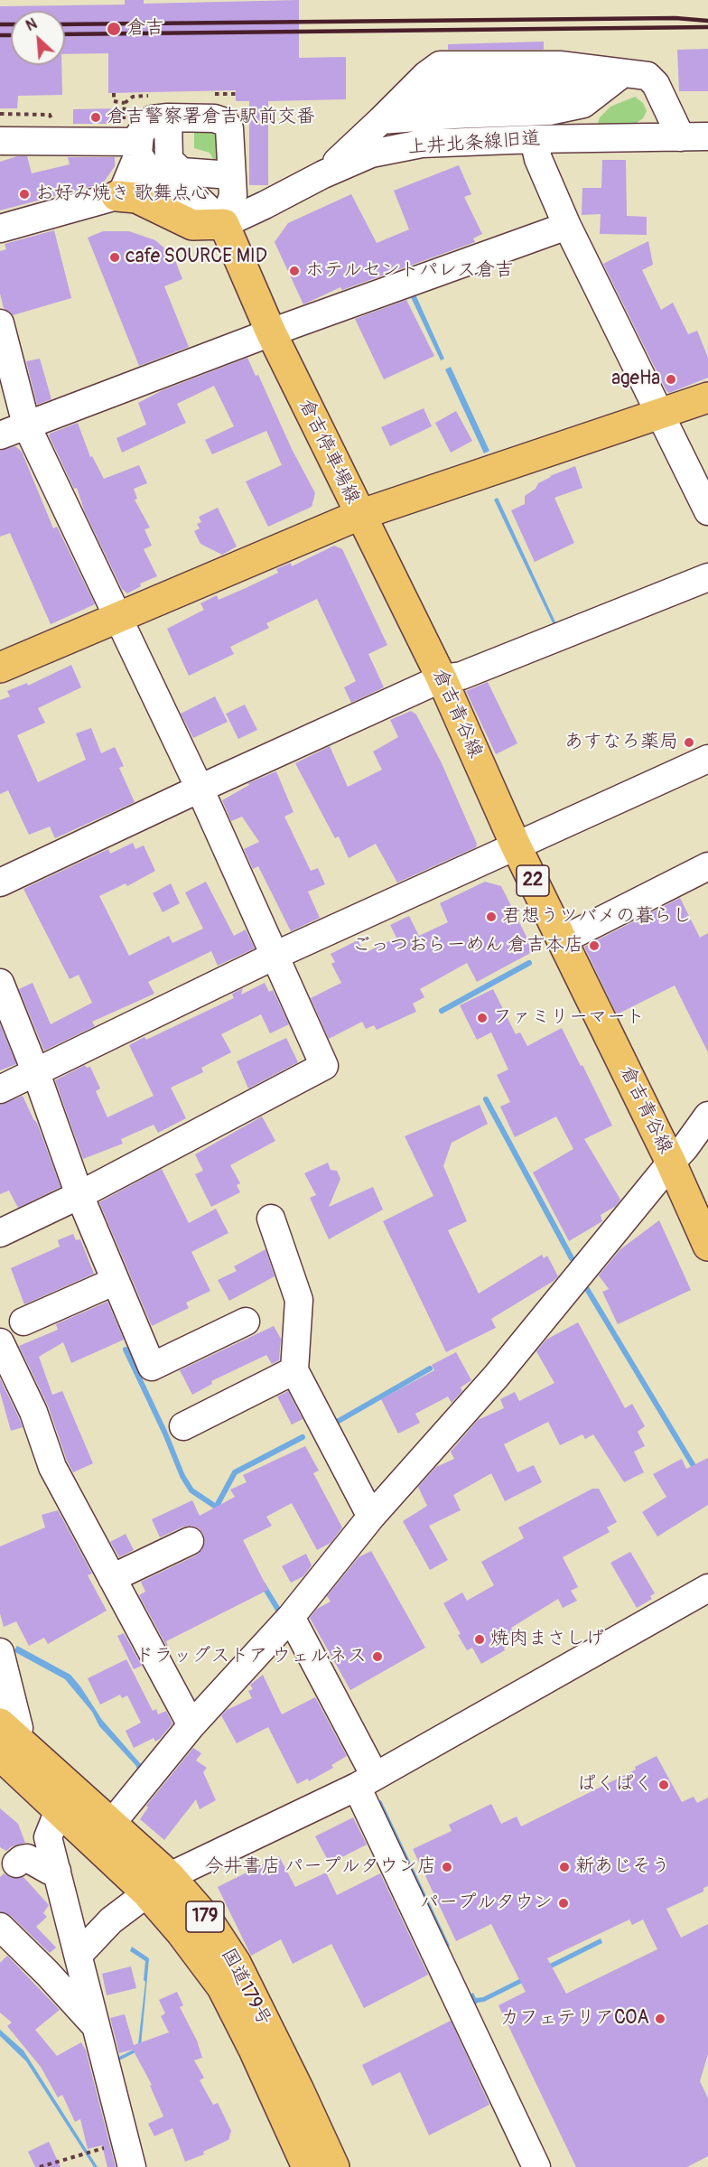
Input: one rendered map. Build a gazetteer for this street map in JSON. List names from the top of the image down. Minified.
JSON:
{"streets":{"main road":["倉吉停車場線","倉吉青谷線","22","179","国道179号"],"street":["上井北条線旧道"]},"crossings":[["上井北条線旧道","倉吉停車場線"],["倉吉停車場線","倉吉青谷線"]],"places":["倉吉","倉吉警察署倉吉駅前交番","お好み焼き 歌舞点心","cafe SOURCE MID","ホテルセントパレス倉吉","ageHa","あすなろ薬局","君想うツバメの暮らし","ごっつおらーめん 倉吉本店","ファミリーマート","焼肉まさしげ","ドラッグストア ウェルネス","ぱくぱく","今井書店 パープルタウン店","新あじそう","パープルタウン","カフェテリアCOA"],"north":"top left"}
